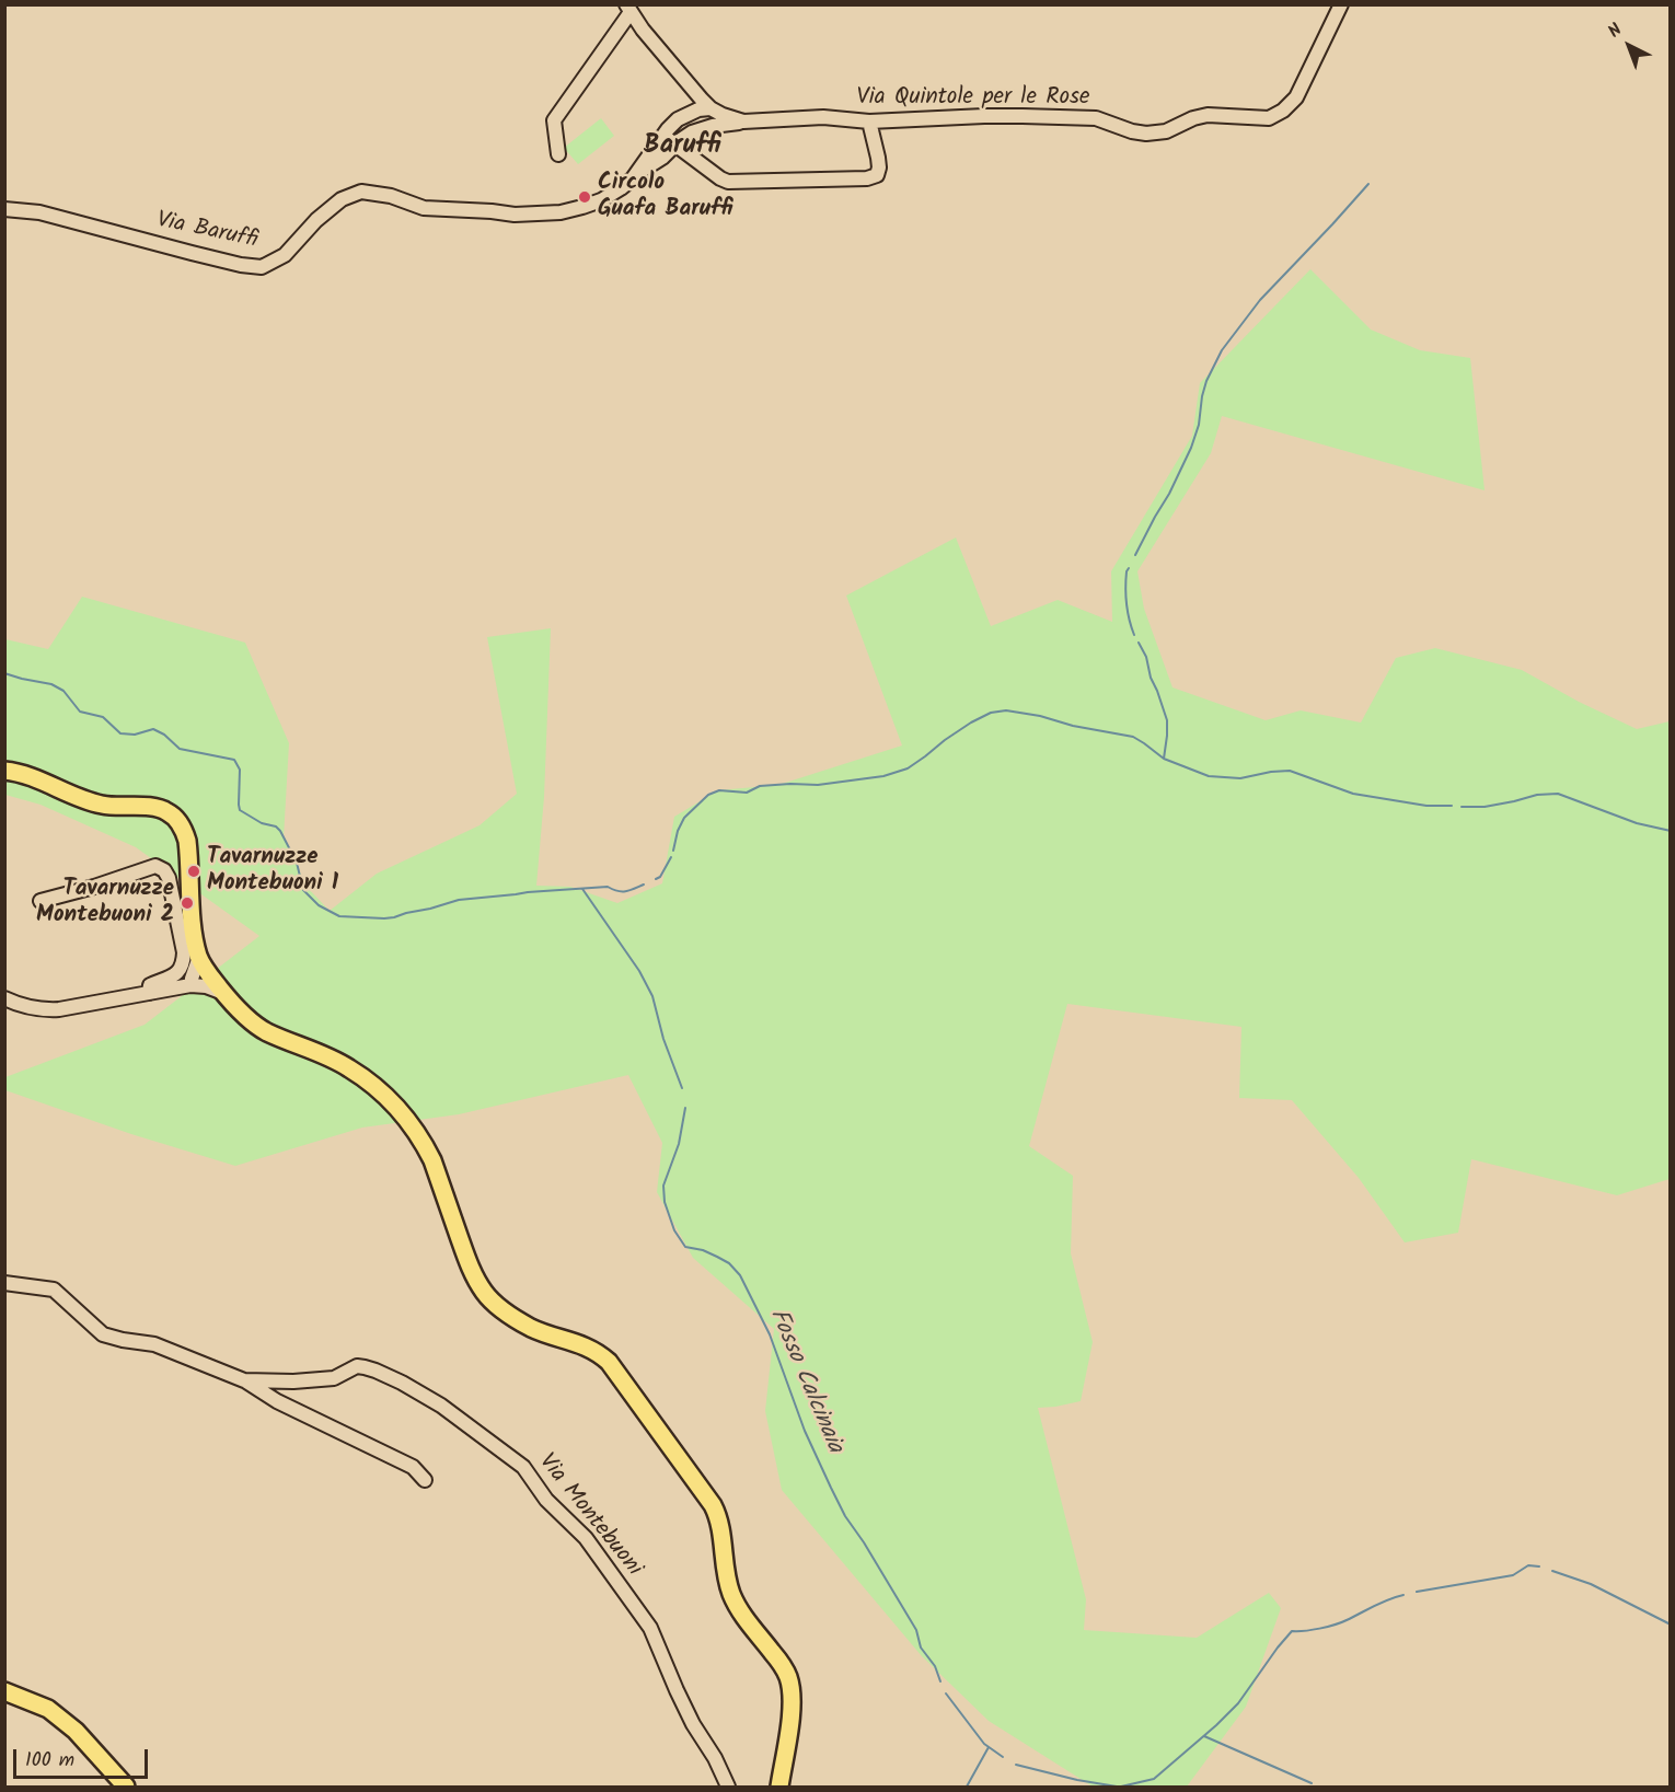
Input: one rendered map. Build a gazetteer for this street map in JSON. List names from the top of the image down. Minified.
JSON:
{"streets":{"street":["Via Quintole per le Rose","Via Baruffi","Via Montebuoni"]},"crossings":[["Via Quintole per le Rose","Via Baruffi"]],"districts":["Baruffi"],"water":["Fosso Calcinaia"],"places":["Circolo Guafa Baruffi","Tavarnuzze Montebuoni 1","Tavarnuzze Montebuoni 2"],"scale_bar":"100 m","north":"top left"}
